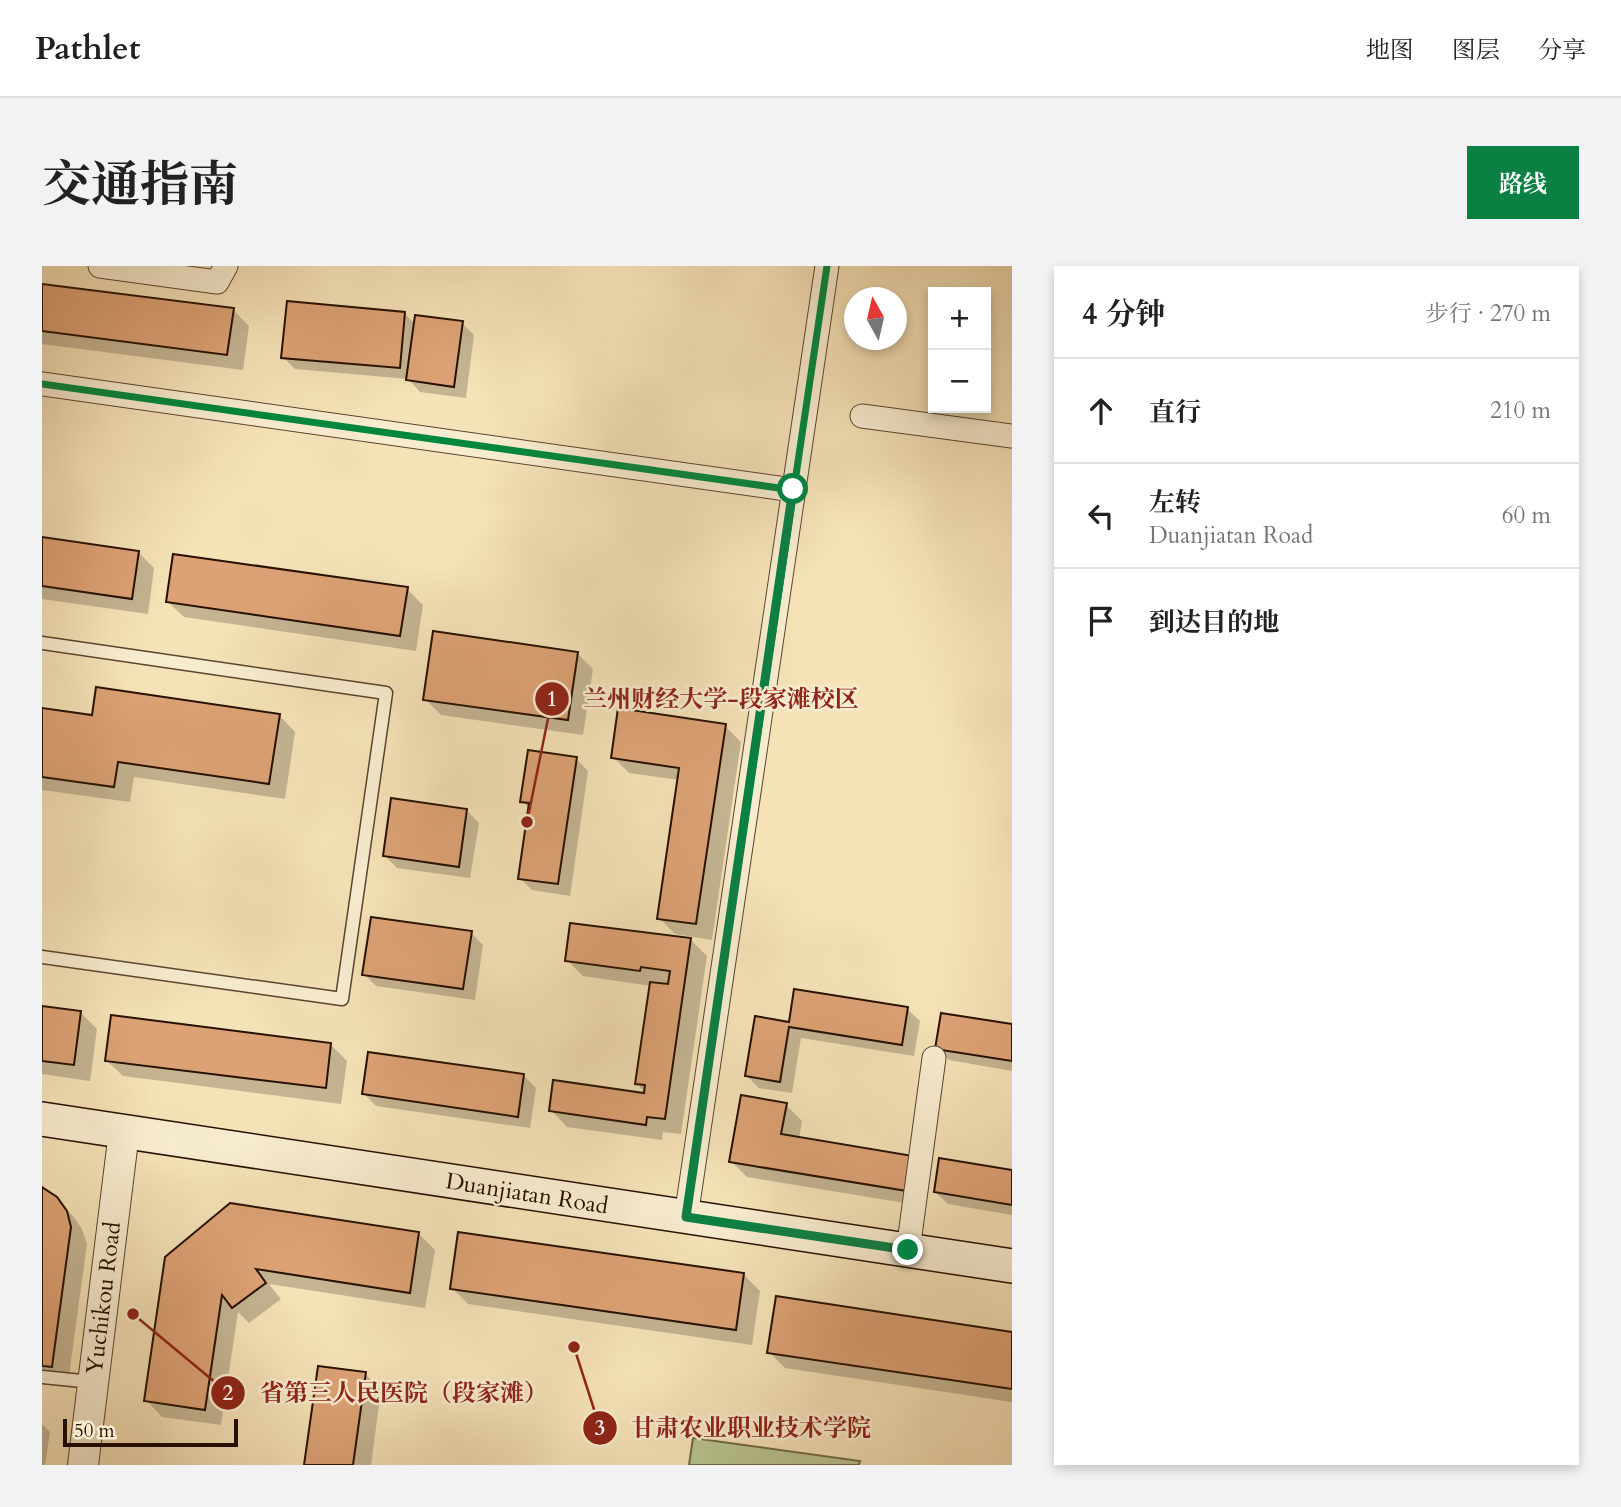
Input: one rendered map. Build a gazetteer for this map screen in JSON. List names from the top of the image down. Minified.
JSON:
{"streets":{"main road":["Duanjiatan Road"],"street":["Yuchikou Road"]},"crossings":[["Duanjiatan Road","Yuchikou Road"]],"places":["兰州财经大学-段家滩校区","省第三人民医院（段家滩）","甘肃农业职业技术学院"],"scale_bar":"50 m","north":"top","page":{"header":"Pathlet","nav":["地图","图层","分享"],"title":"交通指南","buttons":"路线","heading":["4 分钟","步行 · 270 m"],"map_buttons":["+","−"],"list":[["直行","210 m"],["左转","Duanjiatan Road","60 m"],"到达目的地"],"scale":"50 m"}}
